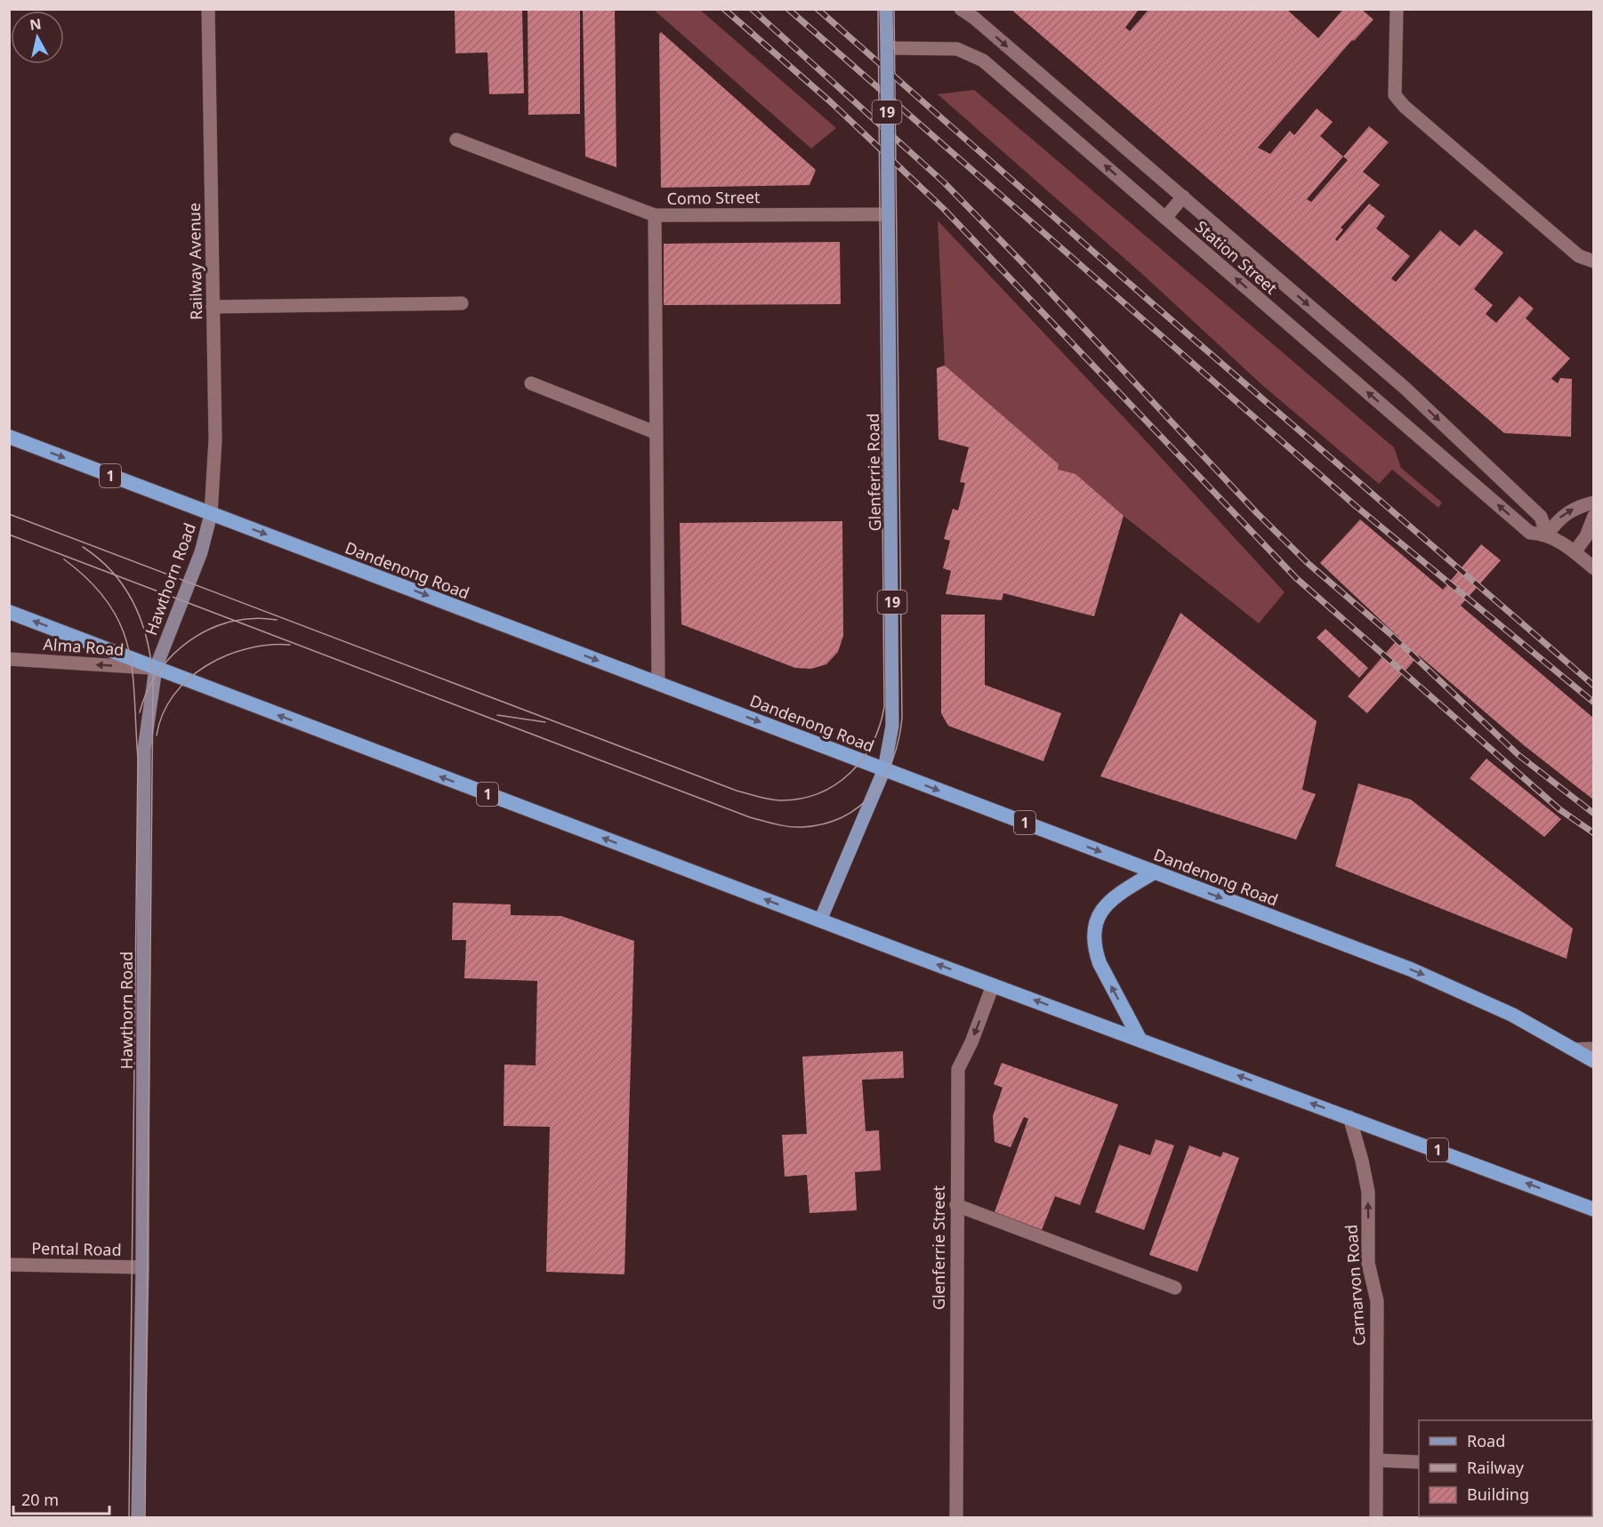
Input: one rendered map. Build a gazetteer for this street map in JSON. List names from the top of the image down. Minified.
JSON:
{"streets":{"highway":["1","Dandenong Road"],"main road":["19","Glenferrie Road","Hawthorn Road"],"street":["Como Street","Station Street","Railway Avenue","Alma Road","Glenferrie Street","Pental Road","Carnarvon Road"]},"crossings":[["Como Street","Glenferrie Road"],["Station Street","Glenferrie Road"],["Railway Avenue","Dandenong Road"],["Railway Avenue","Hawthorn Road"],["Glenferrie Road","1"],["Glenferrie Road","Dandenong Road"],["1","Hawthorn Road"],["1","Alma Road"],["1","Glenferrie Street"],["1","Carnarvon Road"],["Dandenong Road","Hawthorn Road"],["Hawthorn Road","Alma Road"],["Hawthorn Road","Pental Road"]],"one_way":["Dandenong Road","Alma Road","Glenferrie Street","Carnarvon Road"],"legend":["Road","Railway","Building"],"scale_bar":"20 m","north":"top"}
